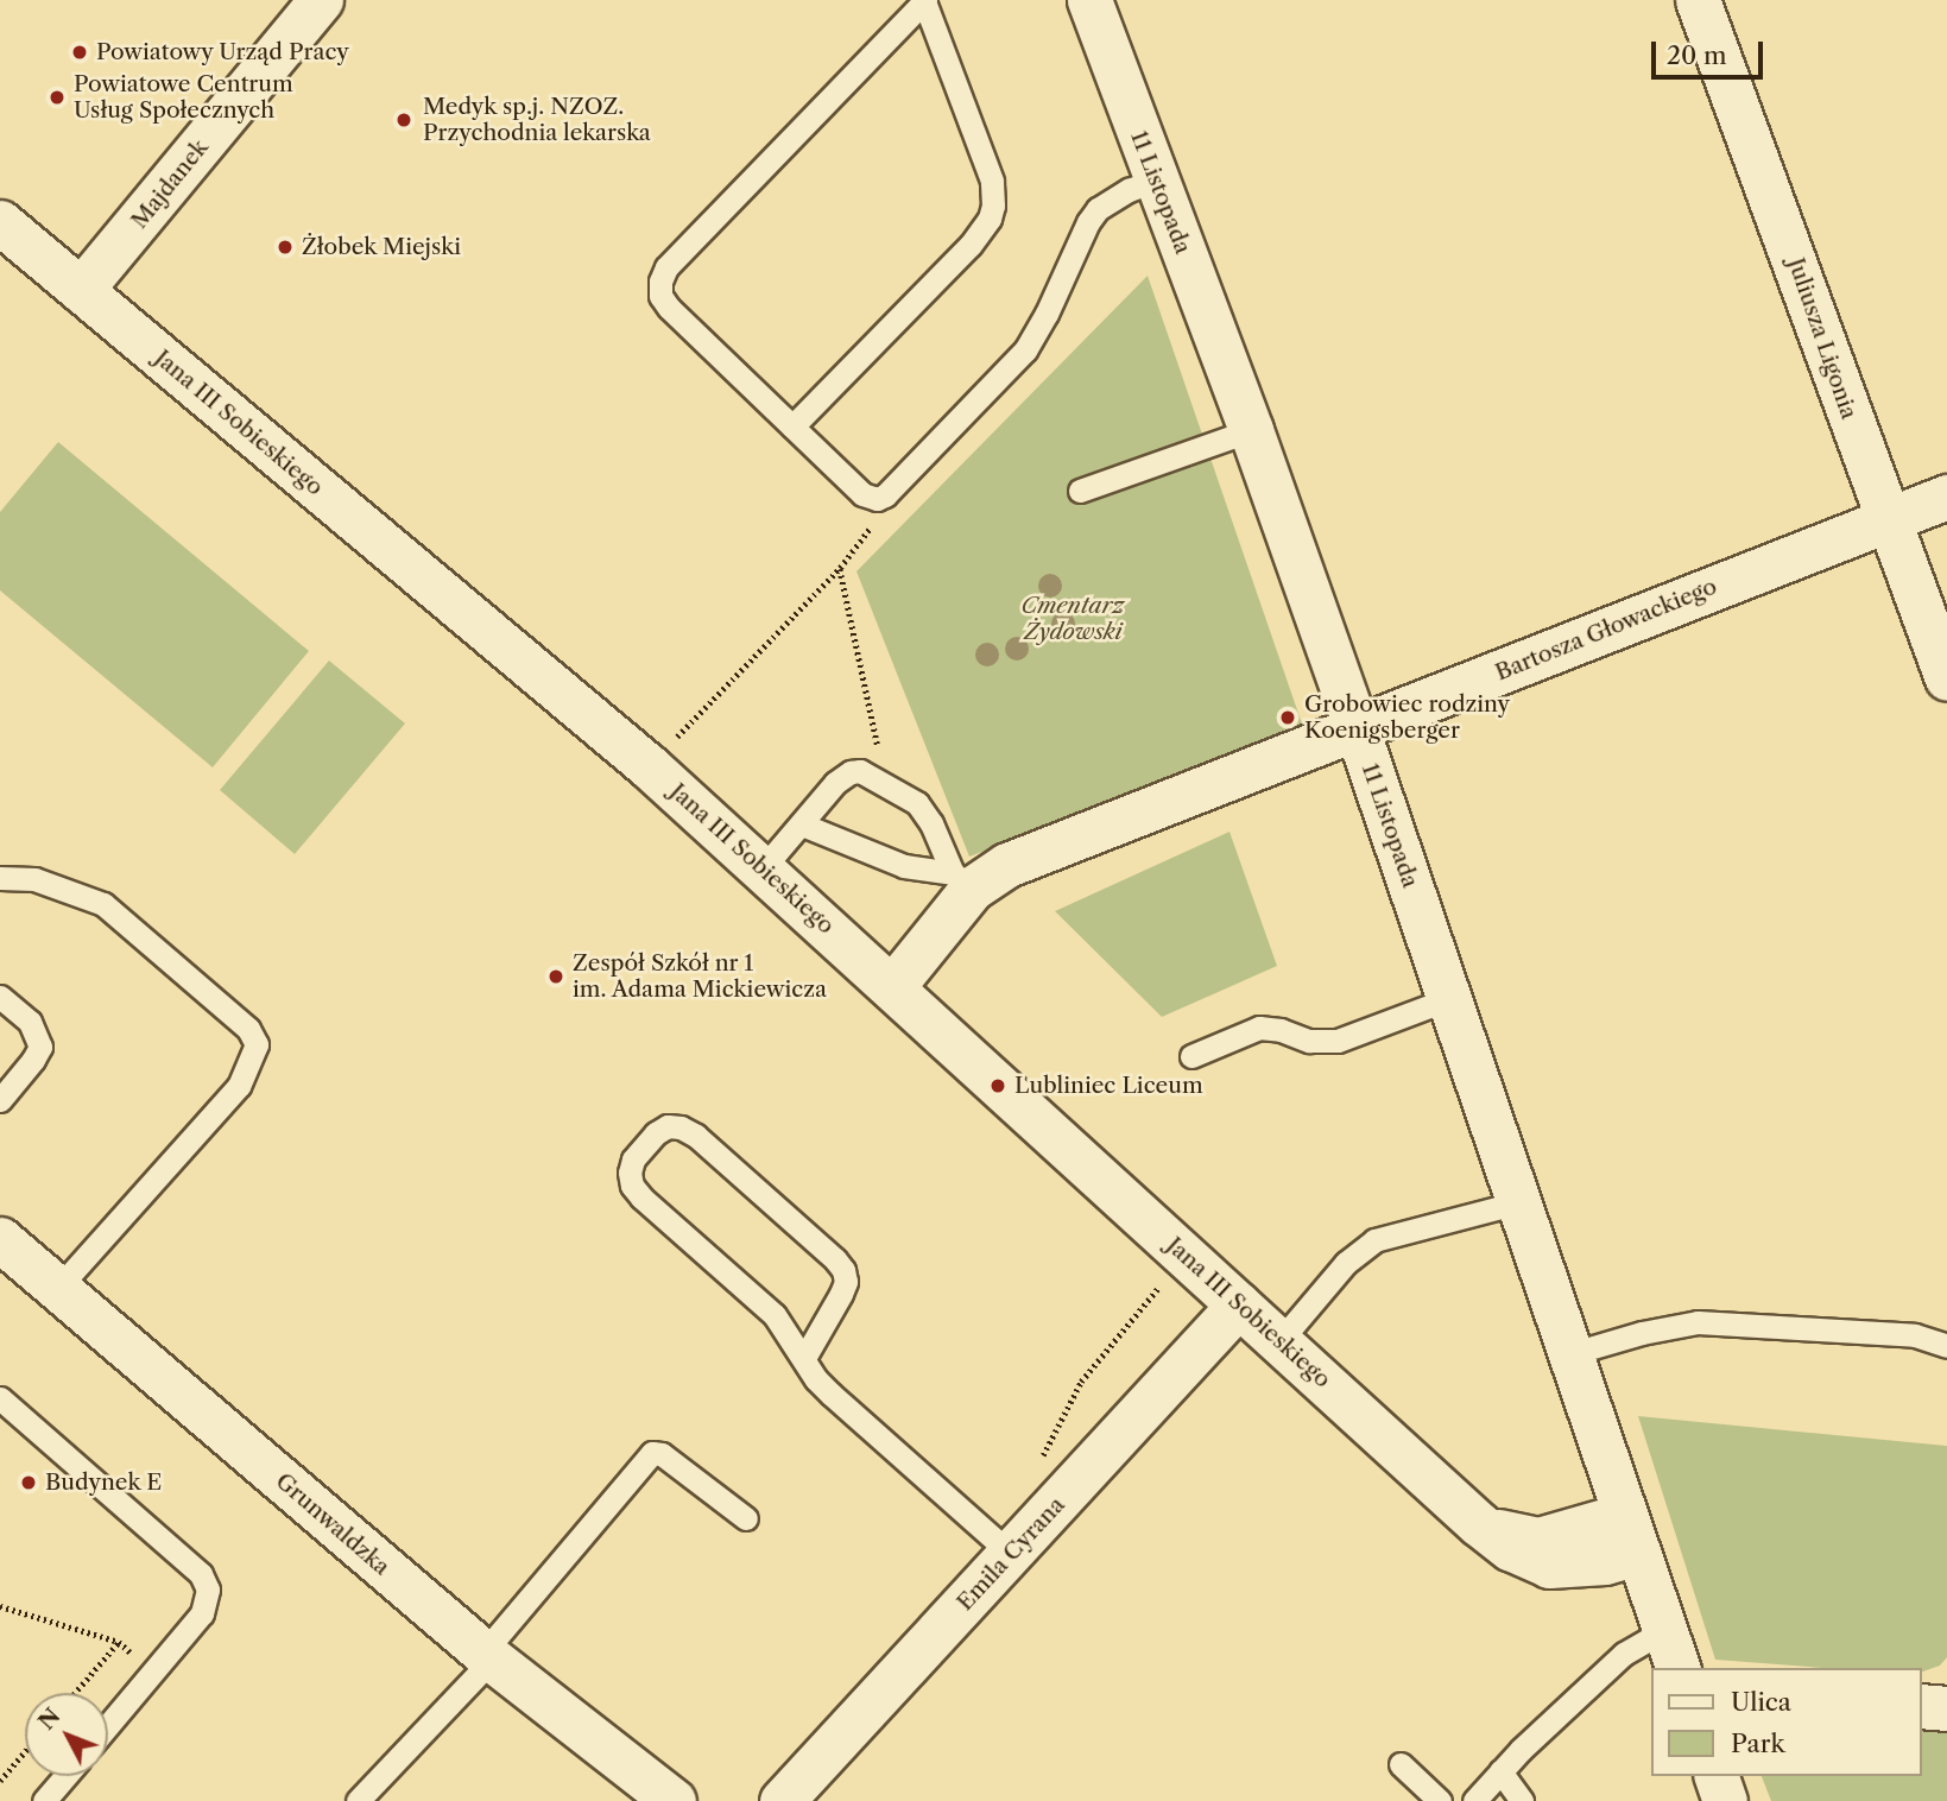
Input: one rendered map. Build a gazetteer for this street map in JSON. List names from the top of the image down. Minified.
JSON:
{"streets":{"street":["Majdanek","11 Listopada","Juliusza Ligonia","Jana III Sobieskiego","Bartosza Głowackiego","Grunwaldzka","Emila Cyrana"]},"crossings":[["Majdanek","Jana III Sobieskiego"],["11 Listopada","Jana III Sobieskiego"],["11 Listopada","Bartosza Głowackiego"],["Juliusza Ligonia","Bartosza Głowackiego"],["Jana III Sobieskiego","Bartosza Głowackiego"],["Jana III Sobieskiego","Emila Cyrana"]],"parks":["Cmentarz Żydowski"],"places":["Powiatowy Urząd Pracy","Powiatowe Centrum Usług Społecznych","Medyk sp.j. NZOZ. Przychodnia lekarska","Żłobek Miejski","Grobowiec rodziny Koenigsberger","Zespół Szkół nr 1 im. Adama Mickiewicza","Lubliniec Liceum","Budynek E"],"legend":["Ulica","Park"],"scale_bar":"20 m","north":"top left"}
